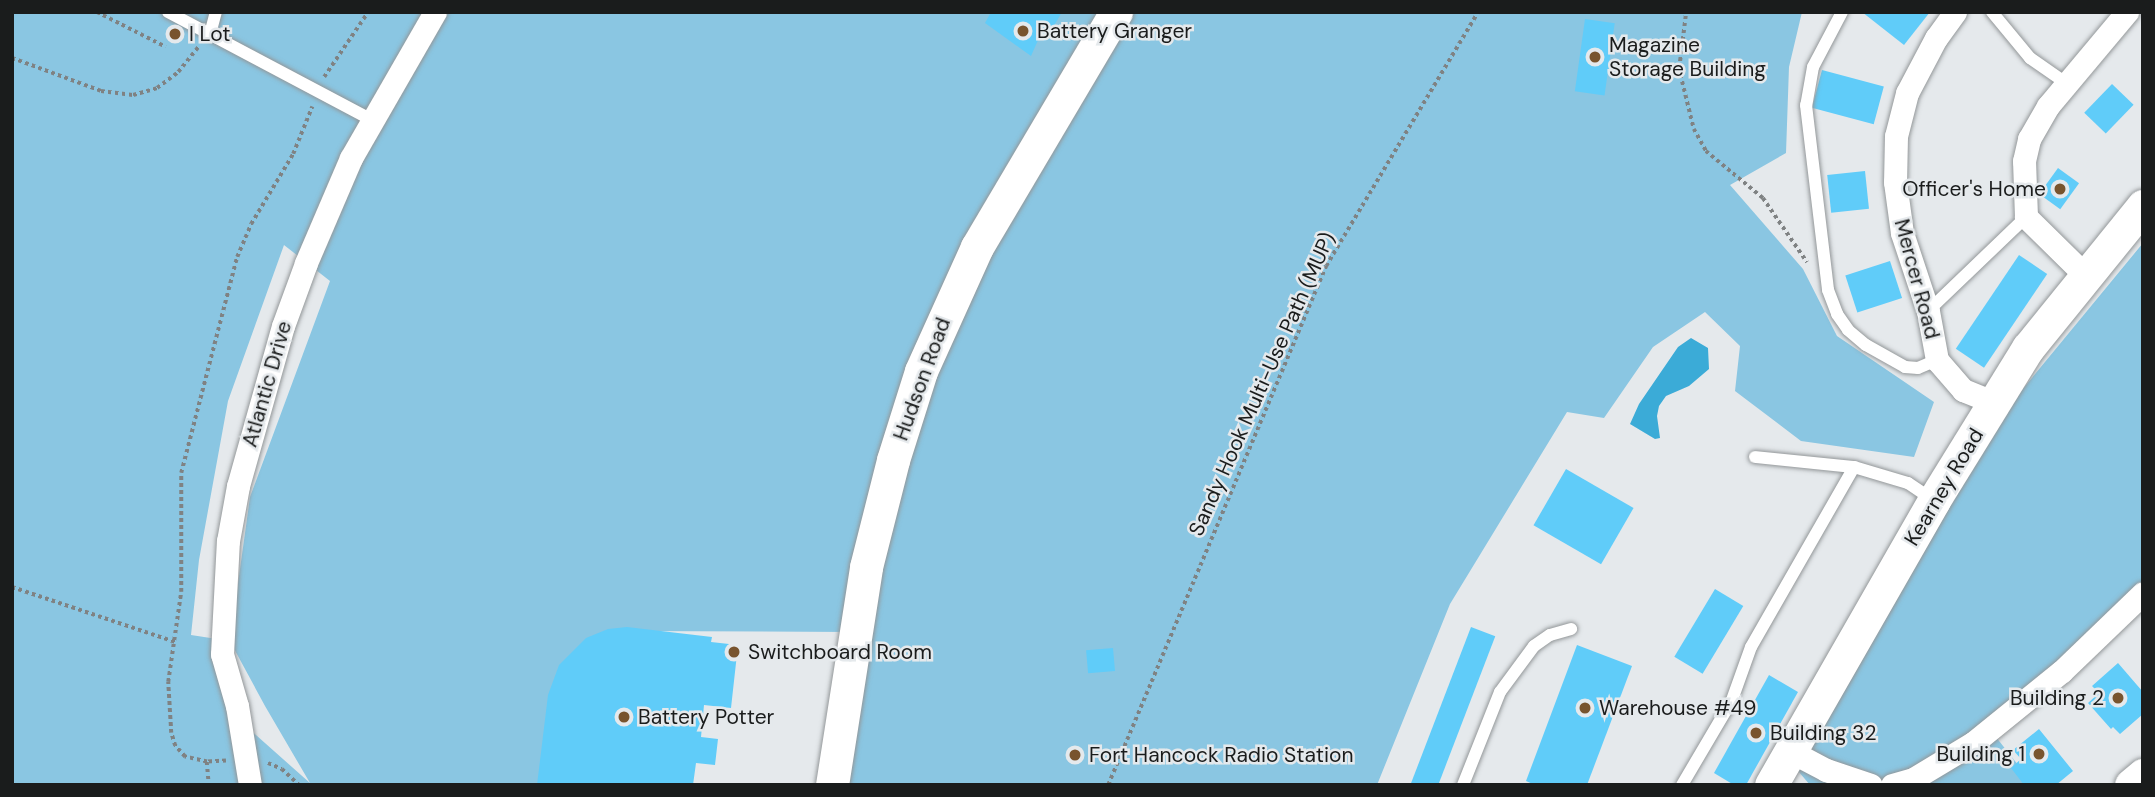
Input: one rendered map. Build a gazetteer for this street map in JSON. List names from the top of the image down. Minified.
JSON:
{"streets":{"street":["Mercer Road","Hudson Road","Atlantic Drive","Kearney Road"],"path":["Sandy Hook Multi-Use Path (MUP)"]},"crossings":[["Mercer Road","Kearney Road"]],"places":["Battery Granger","I Lot","Magazine Storage Building","Officer's Home","Switchboard Room","Building 2","Warehouse #49","Battery Potter","Building 32","Building 1","Fort Hancock Radio Station"]}
